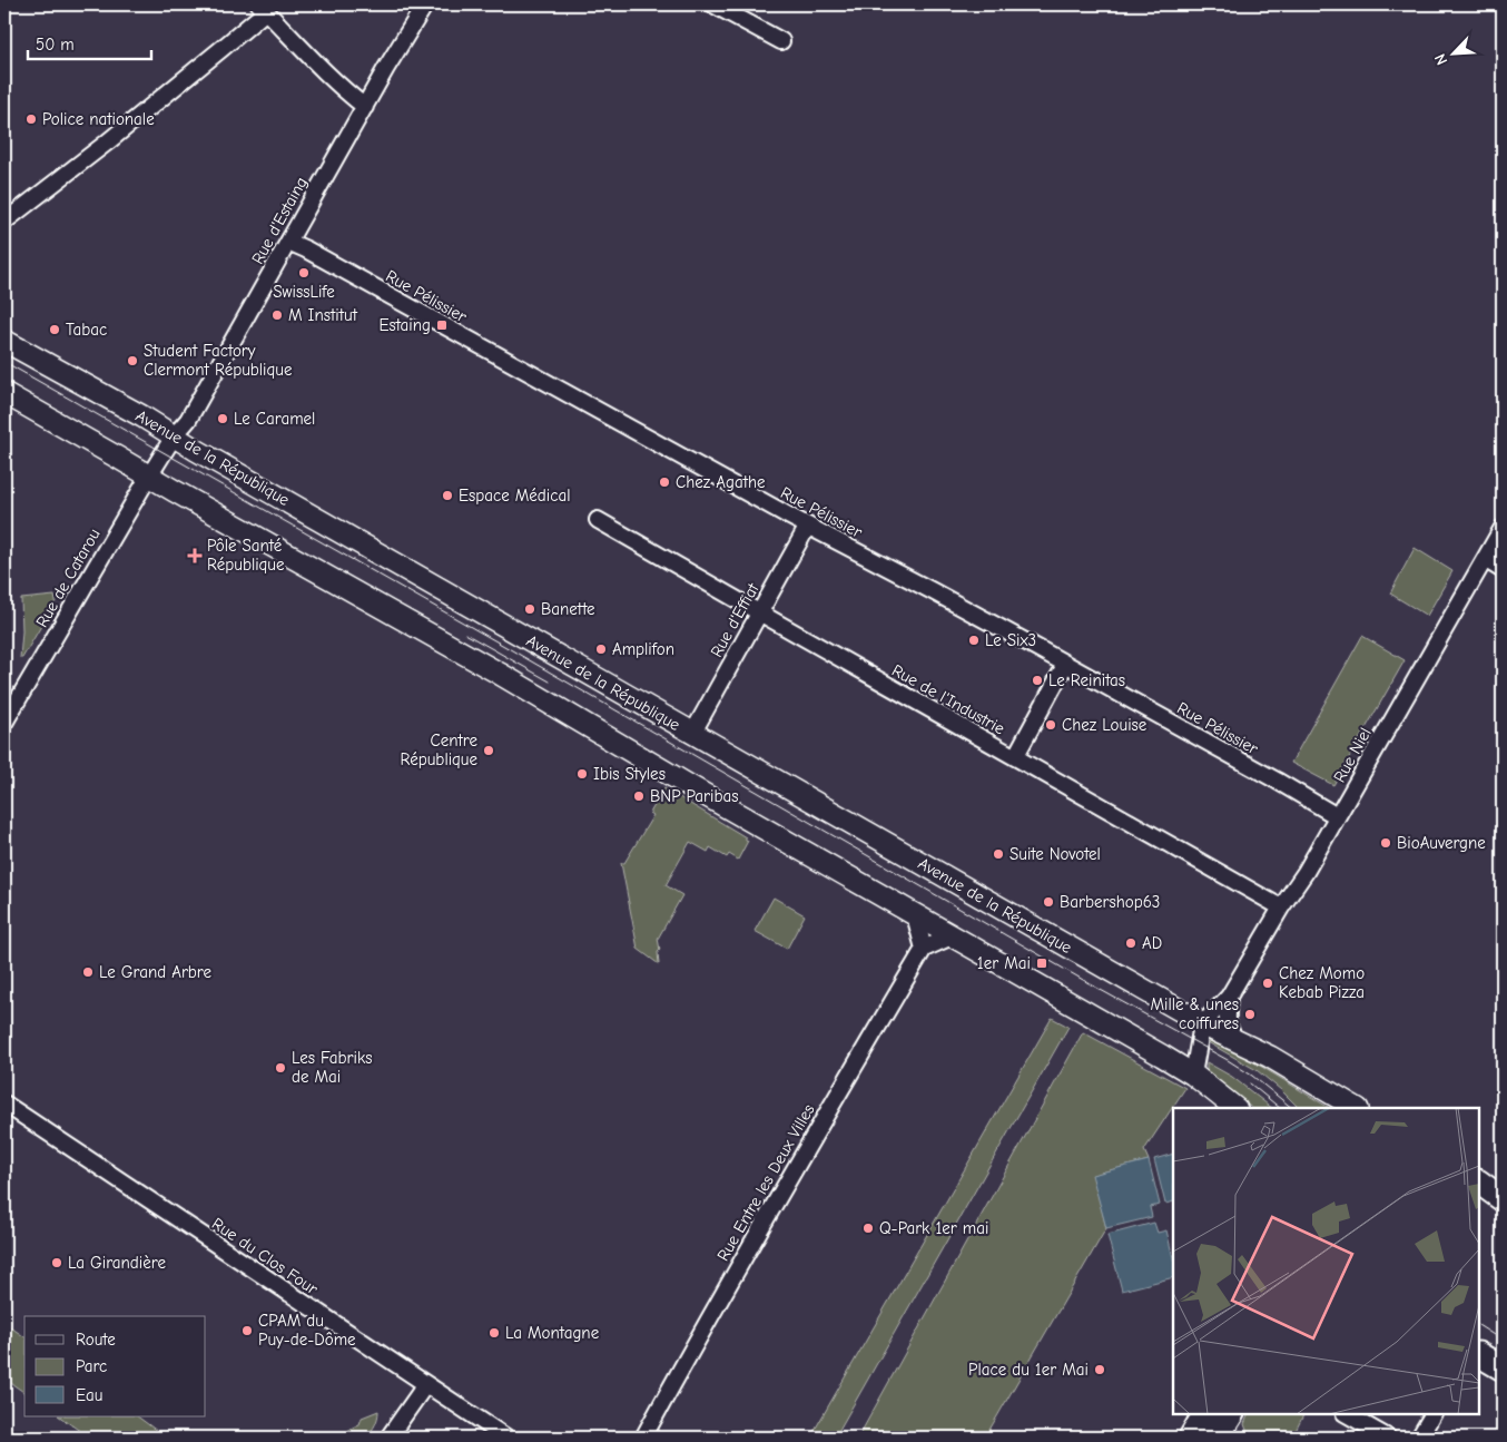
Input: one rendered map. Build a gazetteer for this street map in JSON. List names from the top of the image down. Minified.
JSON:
{"streets":{"main road":["Avenue de la République"],"street":["Rue d'Estaing","Rue Pélissier","Rue de Catarou","Rue d'Effiat","Rue de l'Industrie","Rue Niel","Rue Entre les Deux Villes","Rue du Clos Four"]},"crossings":[["Rue d'Estaing","Rue Pélissier"],["Rue d'Estaing","Avenue de la République"],["Rue d'Estaing","Rue de Catarou"],["Rue Pélissier","Rue d'Effiat"],["Rue Pélissier","Rue Niel"],["Avenue de la République","Rue de Catarou"],["Avenue de la République","Rue d'Effiat"],["Avenue de la République","Rue Niel"],["Rue d'Effiat","Rue de l'Industrie"],["Rue de l'Industrie","Rue Niel"]],"places":{"other":["Police nationale","SwissLife","M Institut","Tabac","Student Factory Clermont République","Le Caramel","Chez Agathe","Espace Médical","Banette","Le Six3","Amplifon","Le Reinitas","Chez Louise","Centre République","Ibis Styles","BNP Paribas","BioAuvergne","Suite Novotel","Barbershop63","AD","Le Grand Arbre","Chez Momo Kebab Pizza","Mille & unes coiffures","Les Fabriks de Mai","Q-Park 1er mai","La Girandière","CPAM du Puy-de-Dôme","La Montagne","Place du 1er Mai"],"transit":["Estaing","1er Mai"],"health":["Pôle Santé République"]},"legend":["Route","Parc","Eau"],"scale_bar":"50 m","north":"bottom left"}
